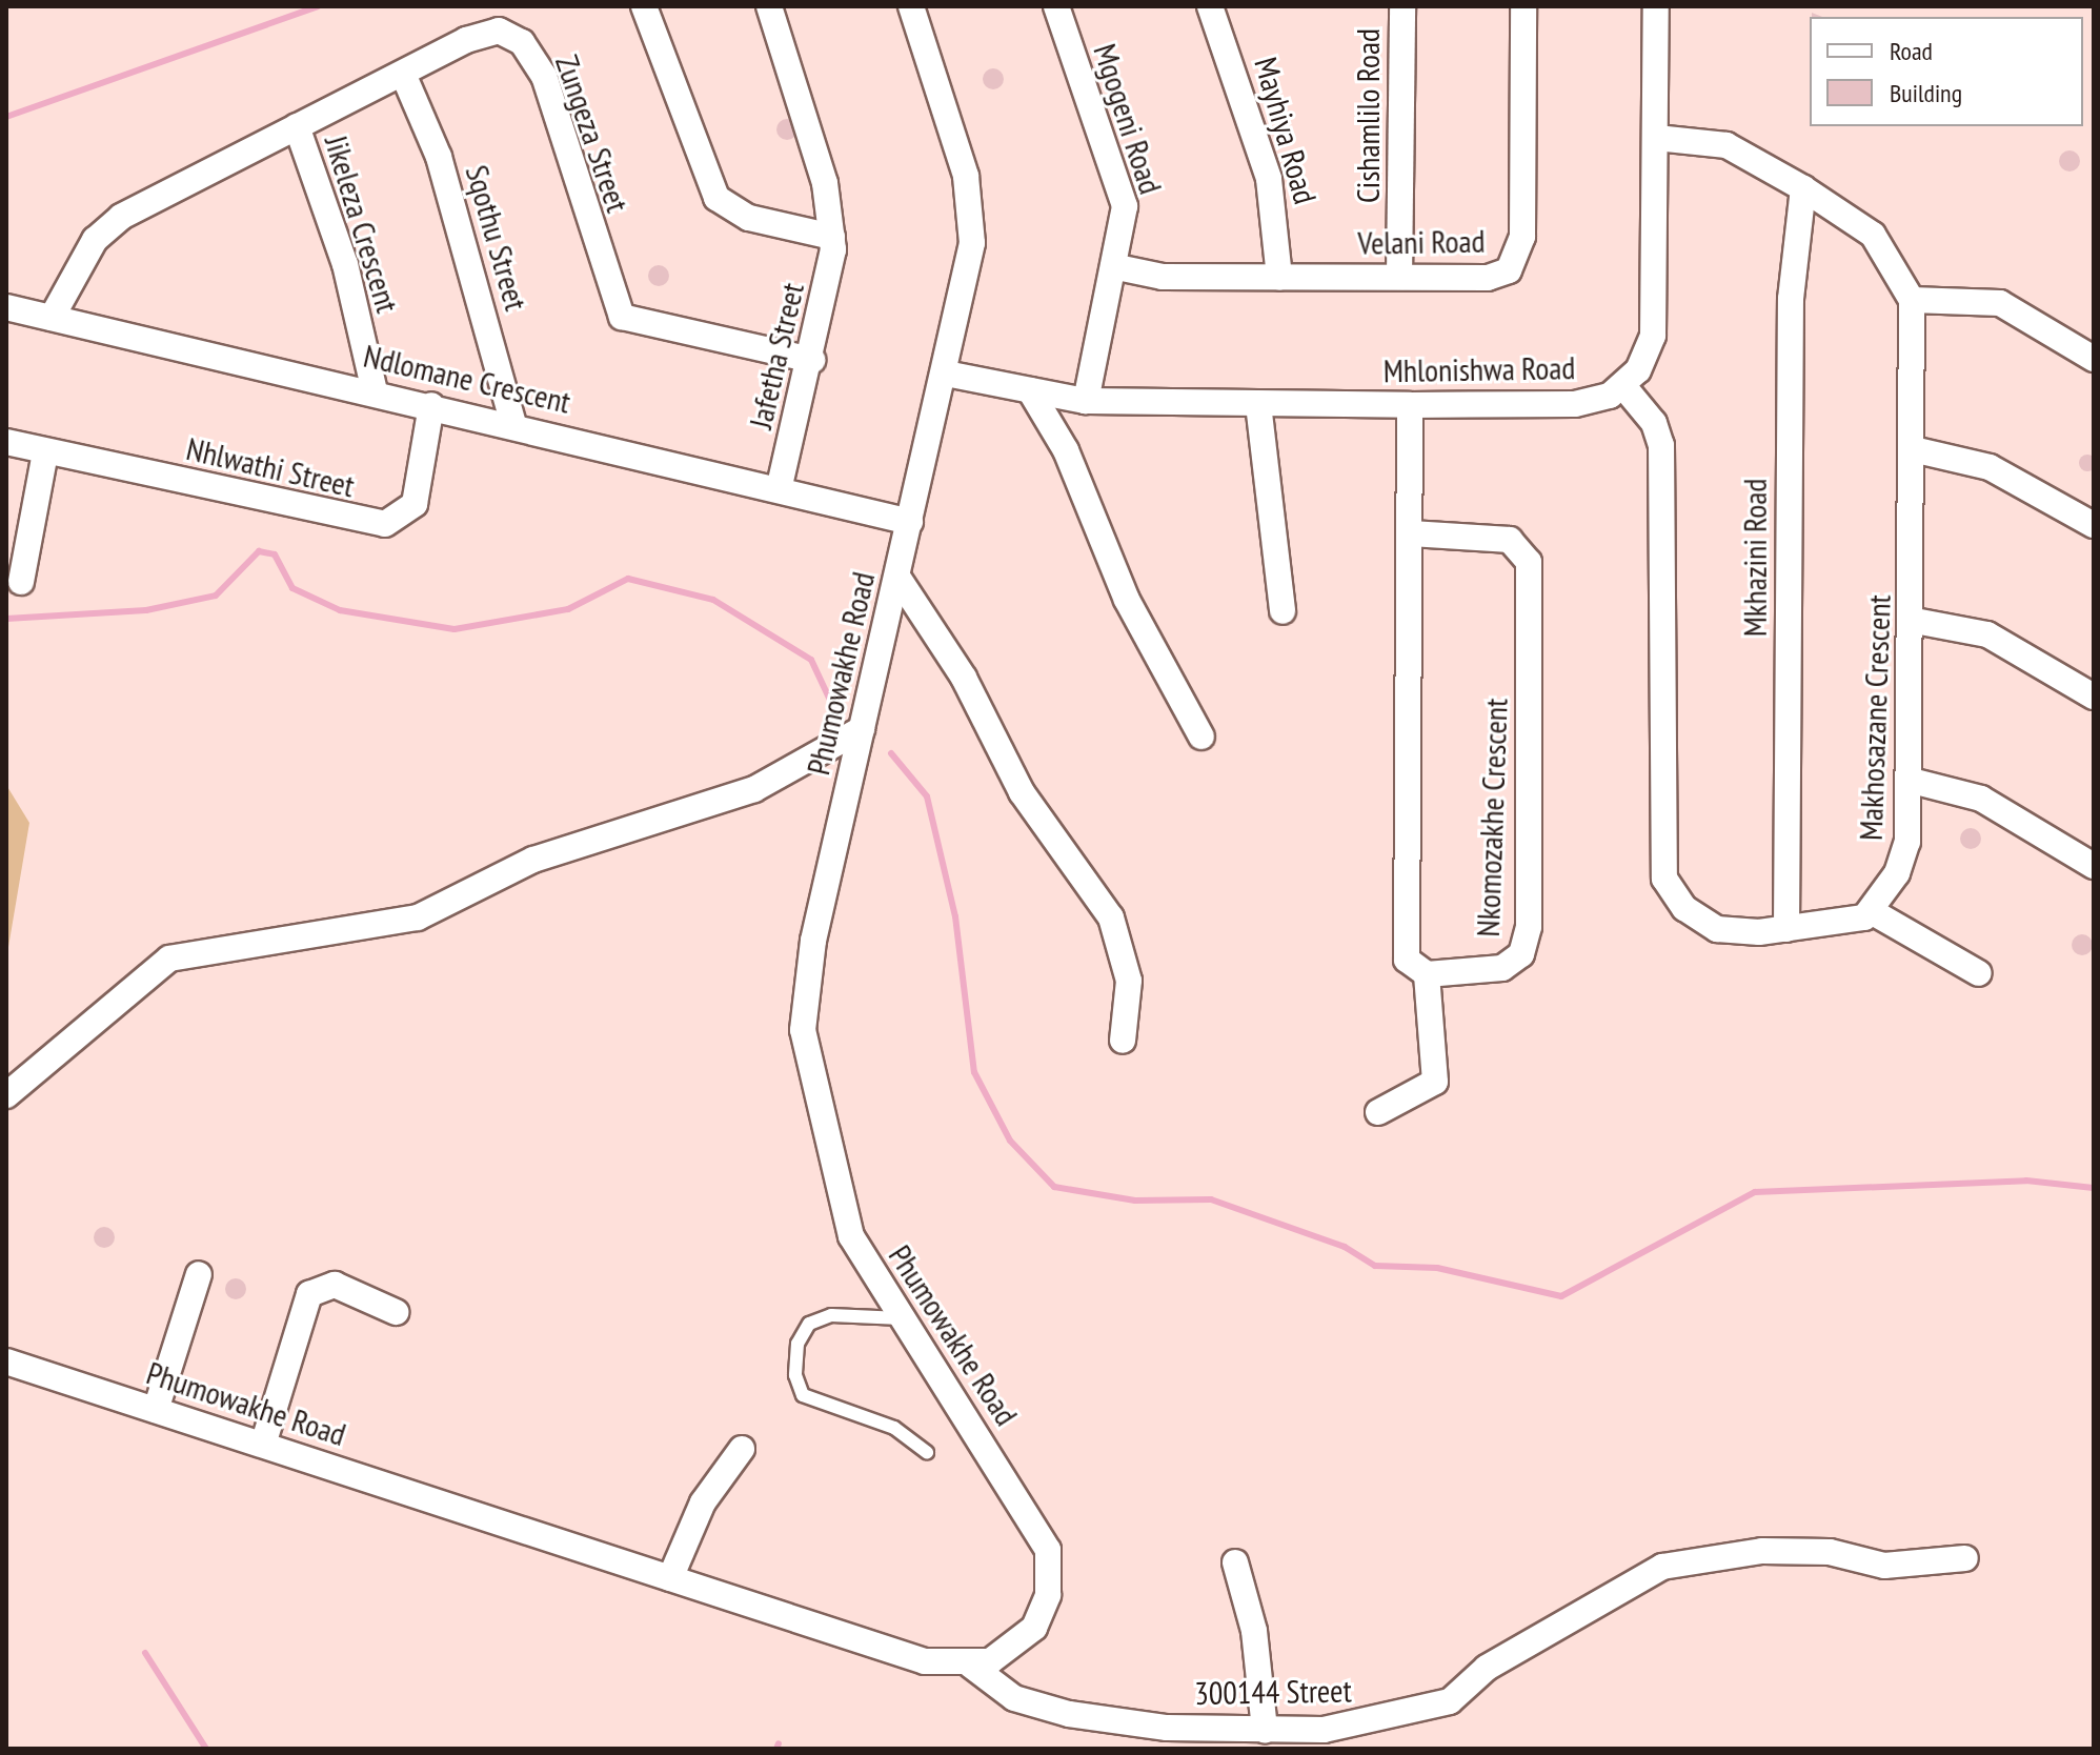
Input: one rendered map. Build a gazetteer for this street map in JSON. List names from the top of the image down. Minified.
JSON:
{"streets":{"street":["Cishamlilo Road","Mgogeni Road","Mayhiya Road","Zungeza Street","Jikeleza Crescent","Sqothu Street","Velani Road","Jafetha Street","Mhlonishwa Road","Ndlomane Crescent","Nhlwathi Street","Mkhazini Road","Phumowakhe Road","Makhosazane Crescent","Nkomozakhe Crescent","300144 Street"]},"crossings":[["Cishamlilo Road","Velani Road"],["Mgogeni Road","Velani Road"],["Mgogeni Road","Mhlonishwa Road"],["Mayhiya Road","Velani Road"],["Zungeza Street","Jikeleza Crescent"],["Zungeza Street","Sqothu Street"],["Zungeza Street","Jafetha Street"],["Zungeza Street","Ndlomane Crescent"],["Jikeleza Crescent","Ndlomane Crescent"],["Sqothu Street","Ndlomane Crescent"],["Jafetha Street","Ndlomane Crescent"],["Mhlonishwa Road","Phumowakhe Road"],["Ndlomane Crescent","Nhlwathi Street"],["Ndlomane Crescent","Phumowakhe Road"],["Phumowakhe Road","300144 Street"]],"legend":["Road","Building"]}
